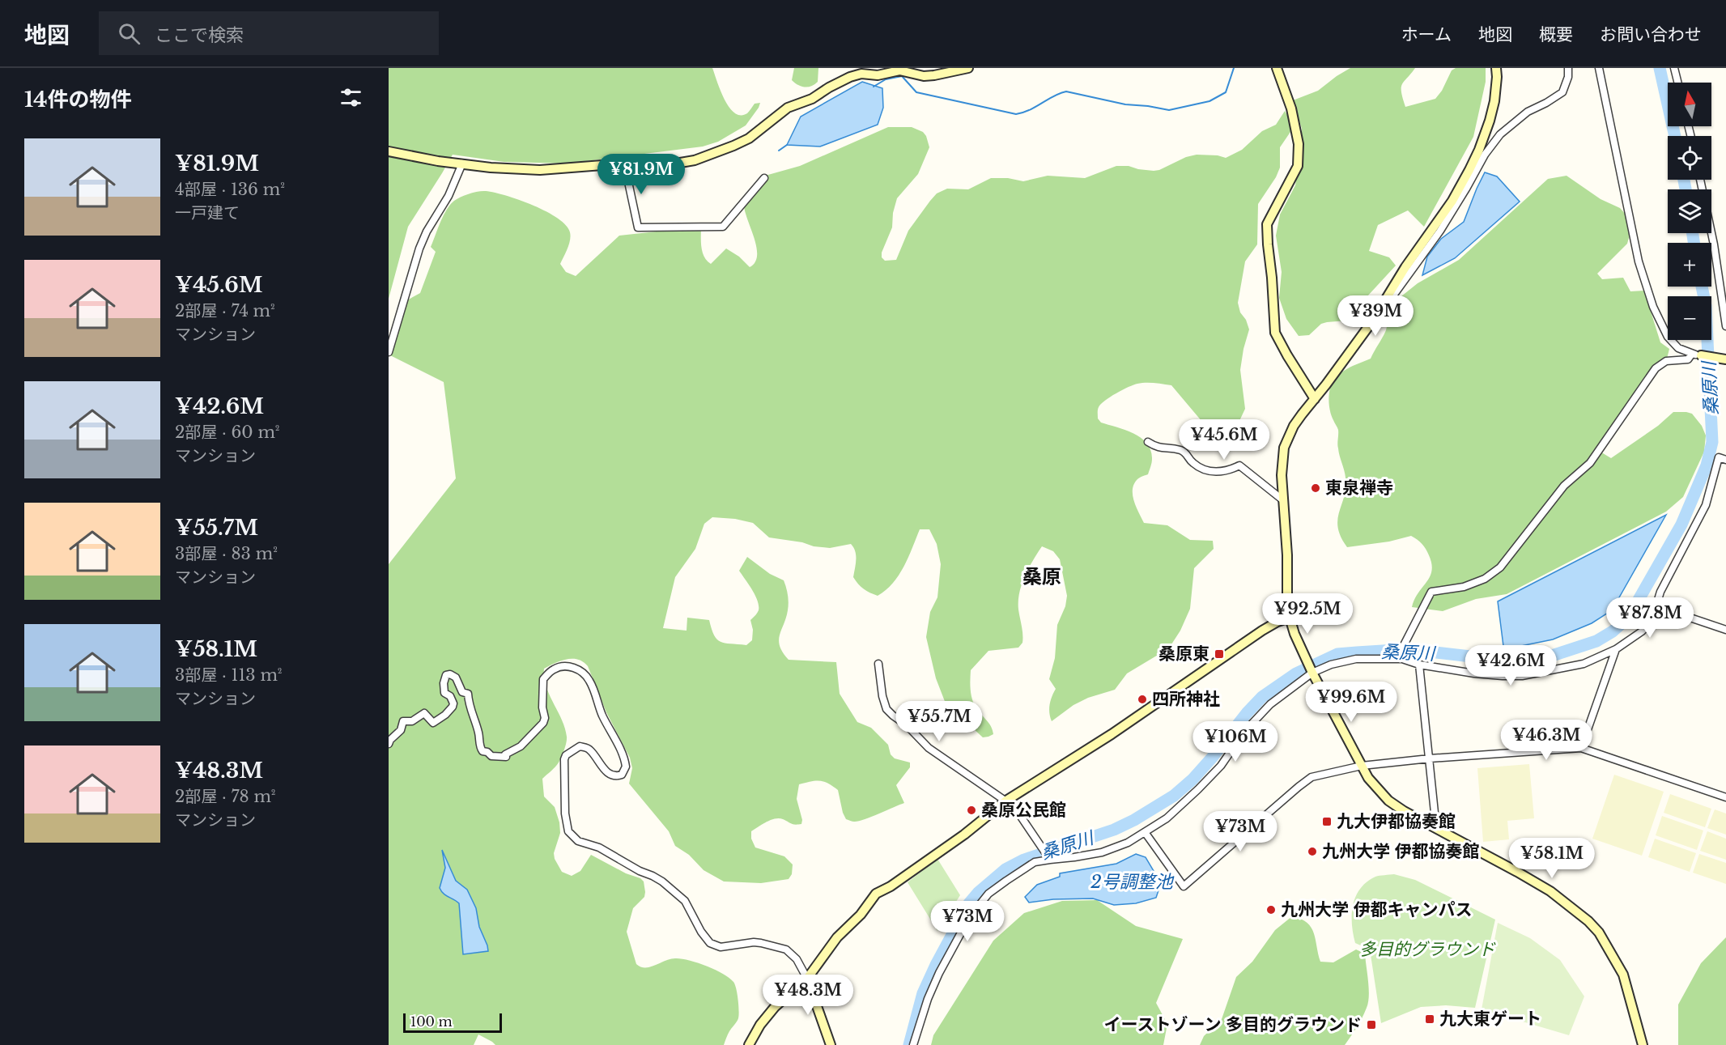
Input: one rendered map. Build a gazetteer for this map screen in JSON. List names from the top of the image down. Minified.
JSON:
{"districts":["桑原"],"water":["桑原川","2号調整池"],"parks":["多目的グラウンド"],"places":{"other":["東泉禅寺","四所神社","桑原公民館","九州大学 伊都協奏館","九州大学 伊都キャンパス"],"transit":["桑原東","九大伊都協奏館","九大東ゲート","イーストゾーン 多目的グラウンド"]},"scale_bar":"100 m","north":"top","page":{"header":"地図","search":"ここで検索","nav":["ホーム","地図","概要","お問い合わせ"],"heading":"14件の物件","map_buttons":["+","−"],"list":[{"name":"¥81.9M","note":"4部屋 · 136 m² · 一戸建て"},{"name":"¥45.6M","note":"2部屋 · 74 m² · マンション"},{"name":"¥42.6M","note":"2部屋 · 60 m² · マンション"},{"name":"¥55.7M","note":"3部屋 · 83 m² · マンション"},{"name":"¥58.1M","note":"3部屋 · 113 m² · マンション"},{"name":"¥48.3M","note":"2部屋 · 78 m² · マンション"}],"price":["¥81.9M","¥39M","¥45.6M","¥92.5M","¥87.8M","¥42.6M","¥99.6M","¥55.7M","¥46.3M","¥106M","¥73M","¥58.1M","¥73M","¥48.3M"],"scale":"100 m"}}
